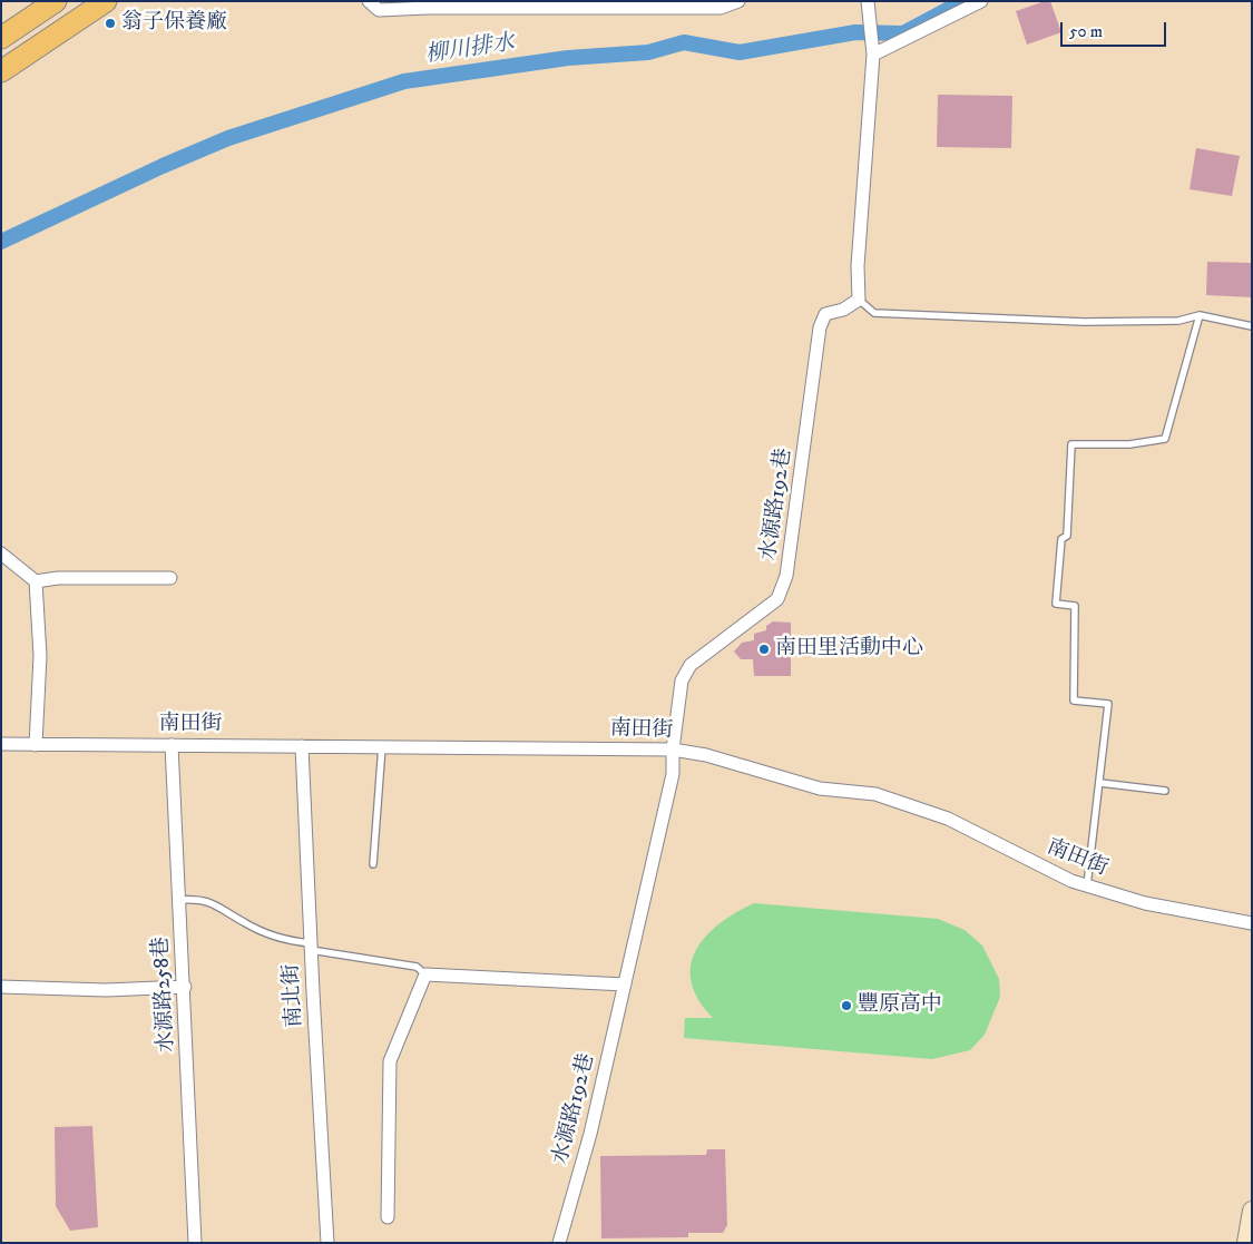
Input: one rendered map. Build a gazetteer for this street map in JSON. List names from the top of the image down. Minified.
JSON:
{"streets":{"street":["水源路192巷","南田街","水源路258巷","南北街"]},"crossings":[["水源路192巷","南田街"],["南田街","水源路258巷"],["南田街","南北街"]],"water":["柳川排水"],"places":["翁子保養廠","南田里活動中心","豐原高中"],"scale_bar":"50 m"}
